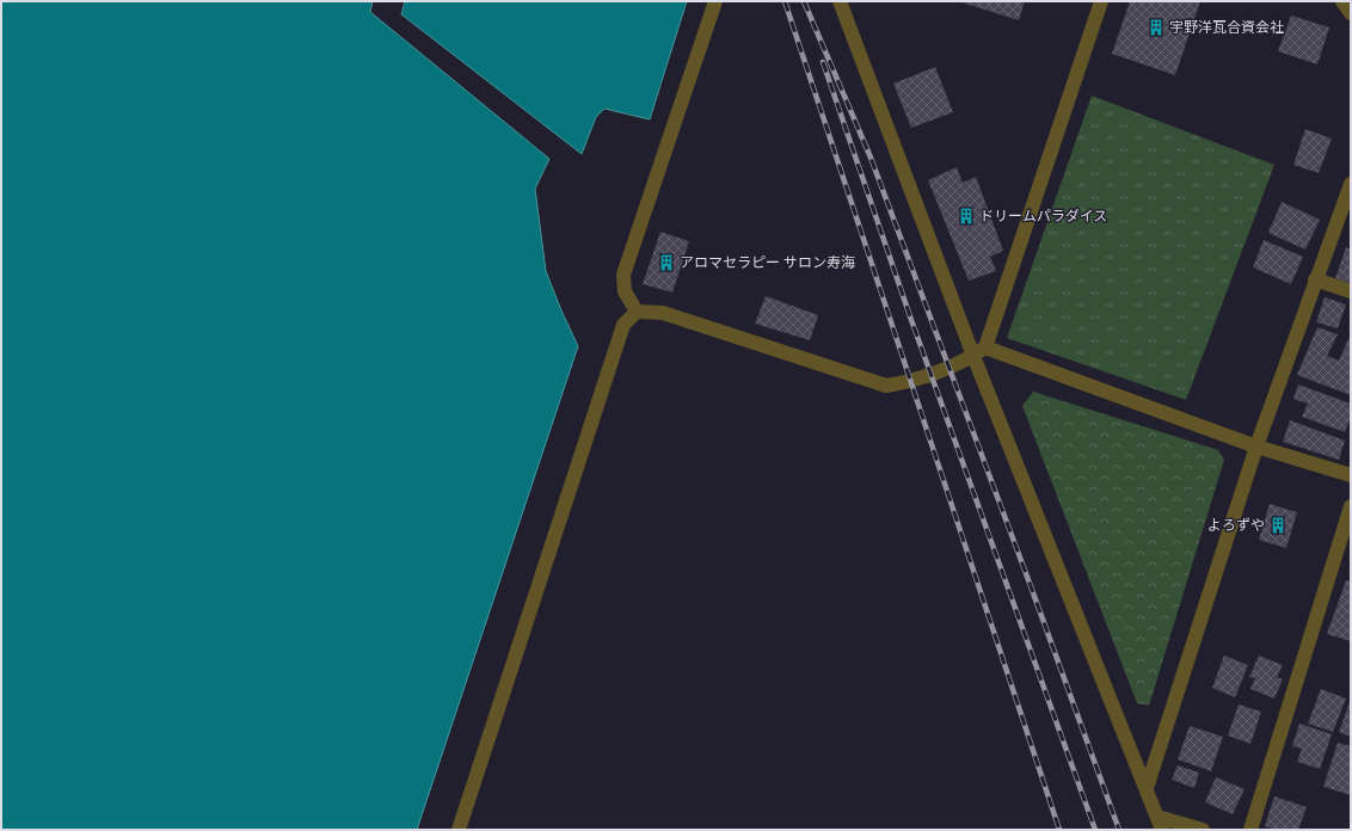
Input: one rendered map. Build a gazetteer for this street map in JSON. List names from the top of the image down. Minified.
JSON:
{"places":{"building":["宇野洋瓦合資会社","ドリームパラダイス","アロマセラピー サロン寿海","よろずや"]}}
